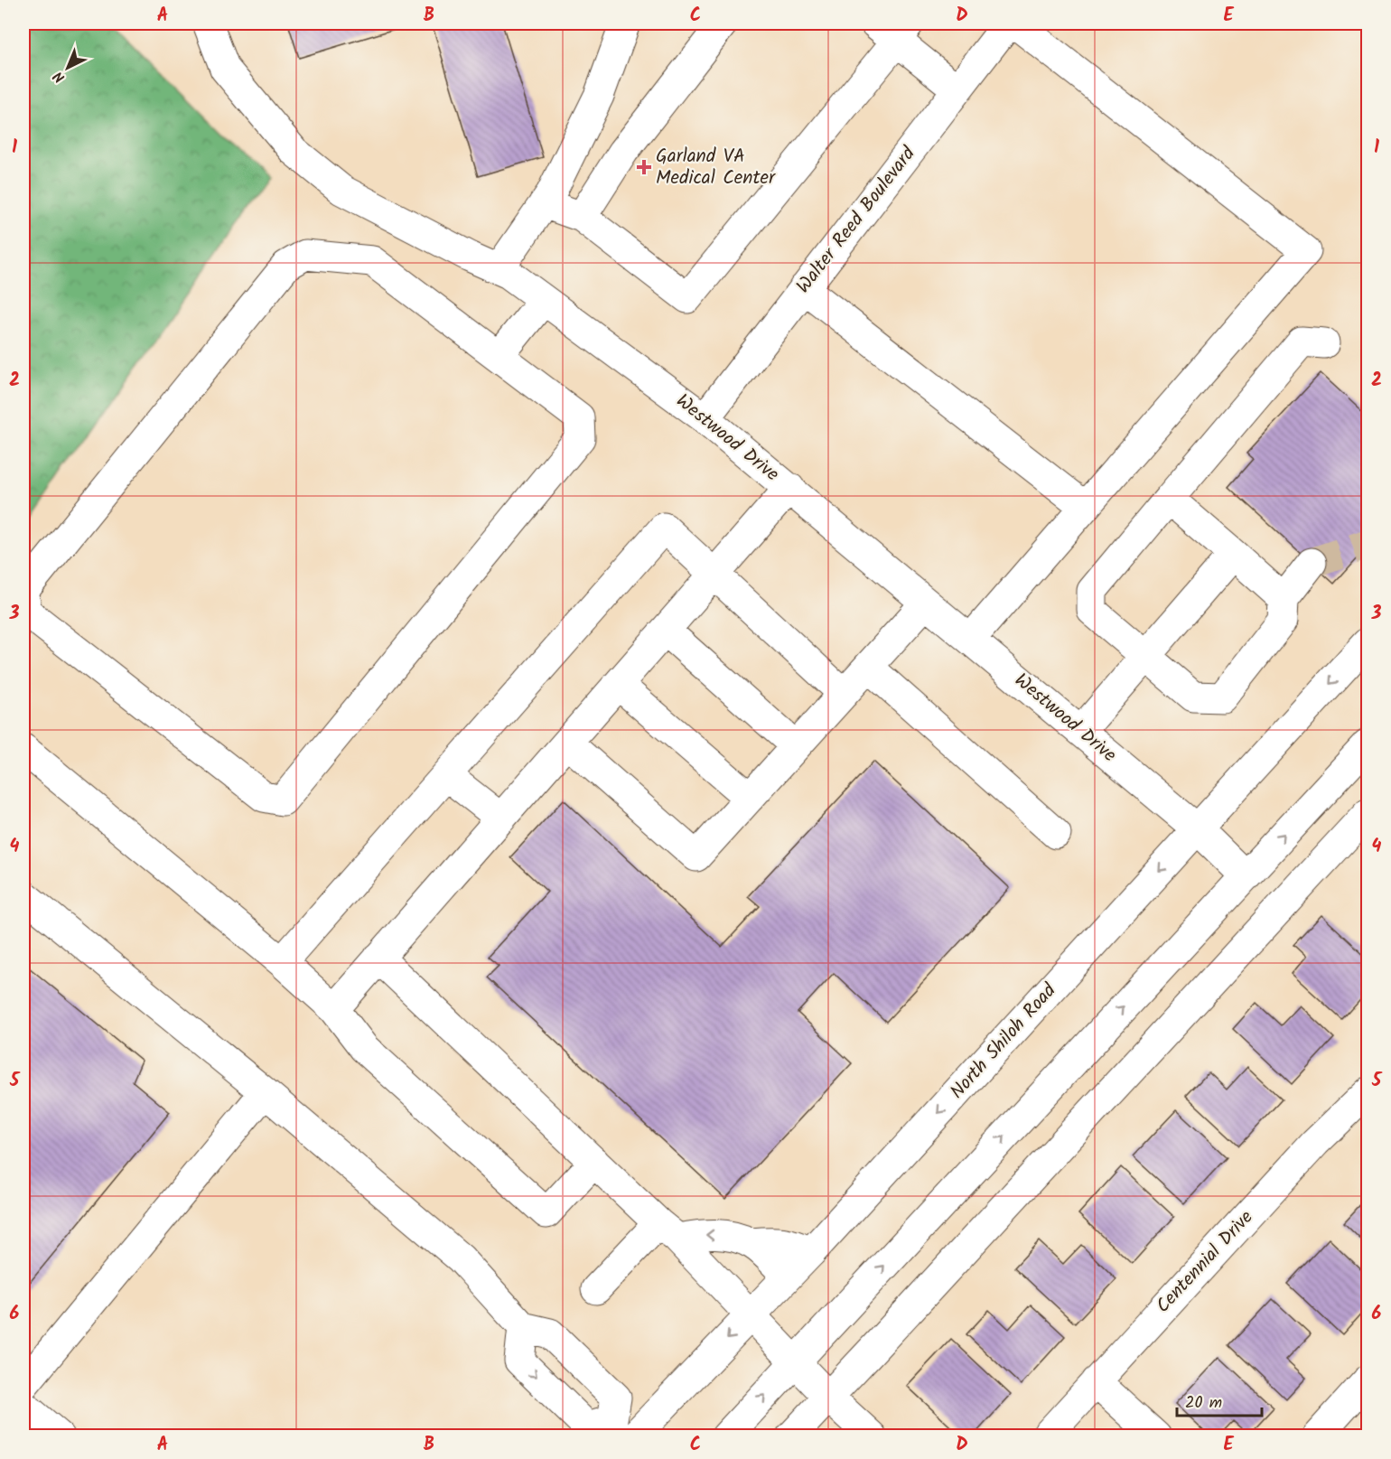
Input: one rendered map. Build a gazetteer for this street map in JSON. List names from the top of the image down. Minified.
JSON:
{"streets":{"street":["Walter Reed Boulevard","Westwood Drive","North Shiloh Road","Centennial Drive"]},"crossings":[["Walter Reed Boulevard","Westwood Drive"],["Westwood Drive","North Shiloh Road"]],"places":{"health":["Garland VA Medical Center"]},"scale_bar":"20 m","north":"bottom left","grid":{"columns":["A","B","C","D","E"],"rows":["1","2","3","4","5","6"]}}
